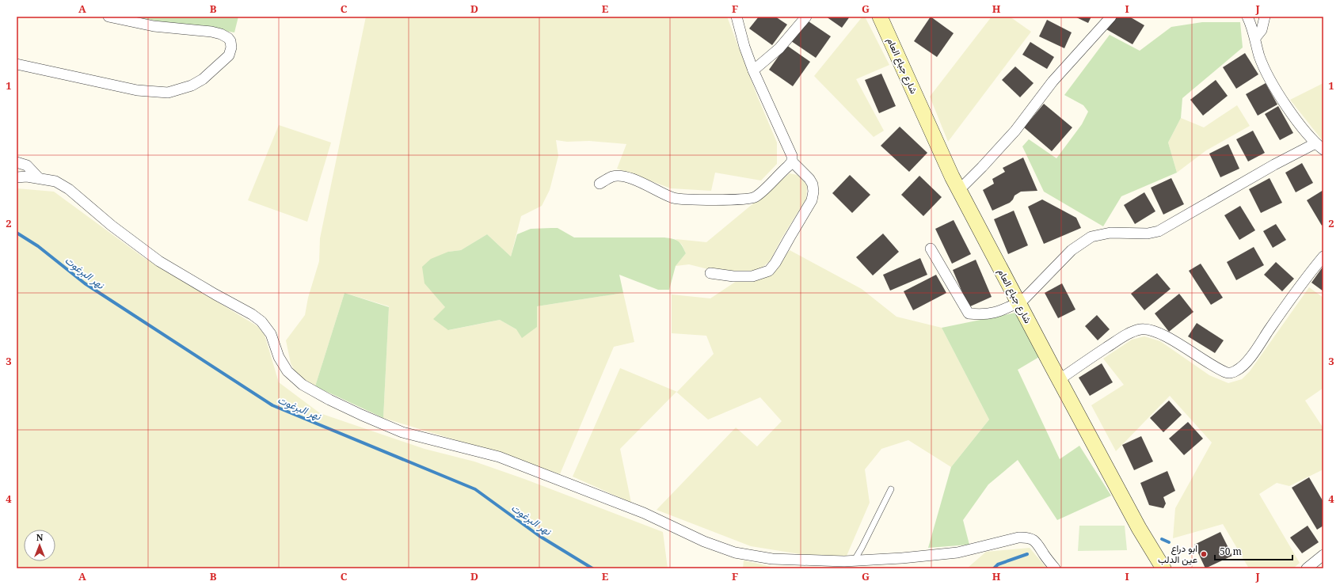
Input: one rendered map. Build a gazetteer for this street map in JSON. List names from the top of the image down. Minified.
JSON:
{"streets":{"main road":["شارع جباع العام"]},"water":["نهر البرغوت"],"places":["ابو دراع عين الدلب"],"scale_bar":"50 m","north":"top","grid":{"columns":["A","B","C","D","E","F","G","H","I","J"],"rows":["1","2","3","4"]}}
